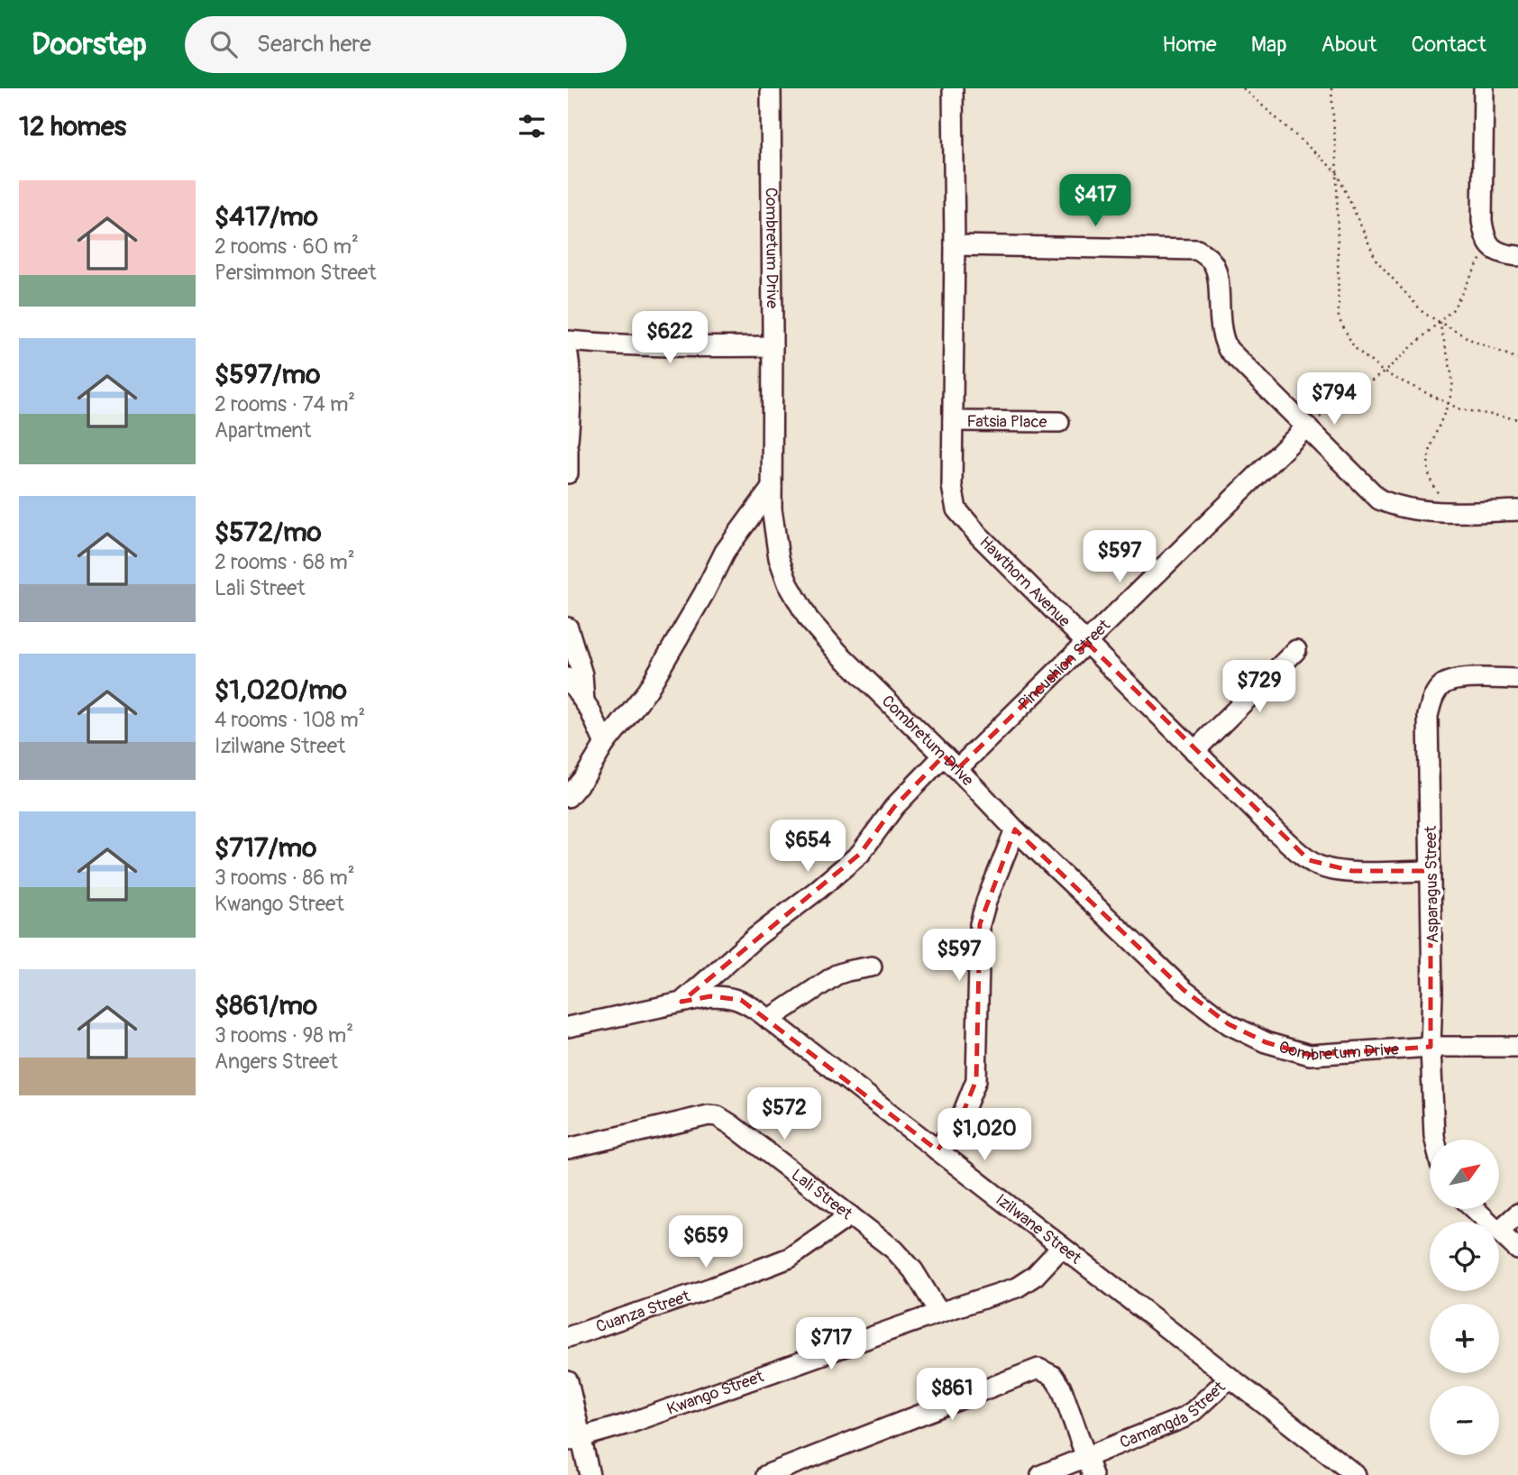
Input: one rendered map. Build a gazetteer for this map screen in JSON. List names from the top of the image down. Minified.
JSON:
{"streets":{"street":["Combretum Drive","Fatsia Place","Hawthorn Avenue","Pincushion Street","Asparagus Street","Lali Street","Izilwane Street","Cuanza Street","Kwango Street","Camangda Street"]},"crossings":[["Combretum Drive","Pincushion Street"],["Combretum Drive","Asparagus Street"],["Fatsia Place","Hawthorn Avenue"],["Hawthorn Avenue","Pincushion Street"],["Hawthorn Avenue","Asparagus Street"],["Pincushion Street","Izilwane Street"],["Lali Street","Cuanza Street"],["Lali Street","Kwango Street"],["Izilwane Street","Kwango Street"],["Izilwane Street","Camangda Street"]],"north":"top right","page":{"header":"Doorstep","search":"Search here","nav":["Home","Map","About","Contact"],"heading":"12 homes","list":[{"name":"$417/mo","note":"2 rooms · 60 m² · Persimmon Street"},{"name":"$597/mo","note":"2 rooms · 74 m² · Apartment"},{"name":"$572/mo","note":"2 rooms · 68 m² · Lali Street"},{"name":"$1,020/mo","note":"4 rooms · 108 m² · Izilwane Street"},{"name":"$717/mo","note":"3 rooms · 86 m² · Kwango Street"},{"name":"$861/mo","note":"3 rooms · 98 m² · Angers Street"}],"price":["$417","$622","$794","$597","$729","$654","$597","$572","$1,020","$659","$717","$861"],"map_buttons":["+","−"]}}
